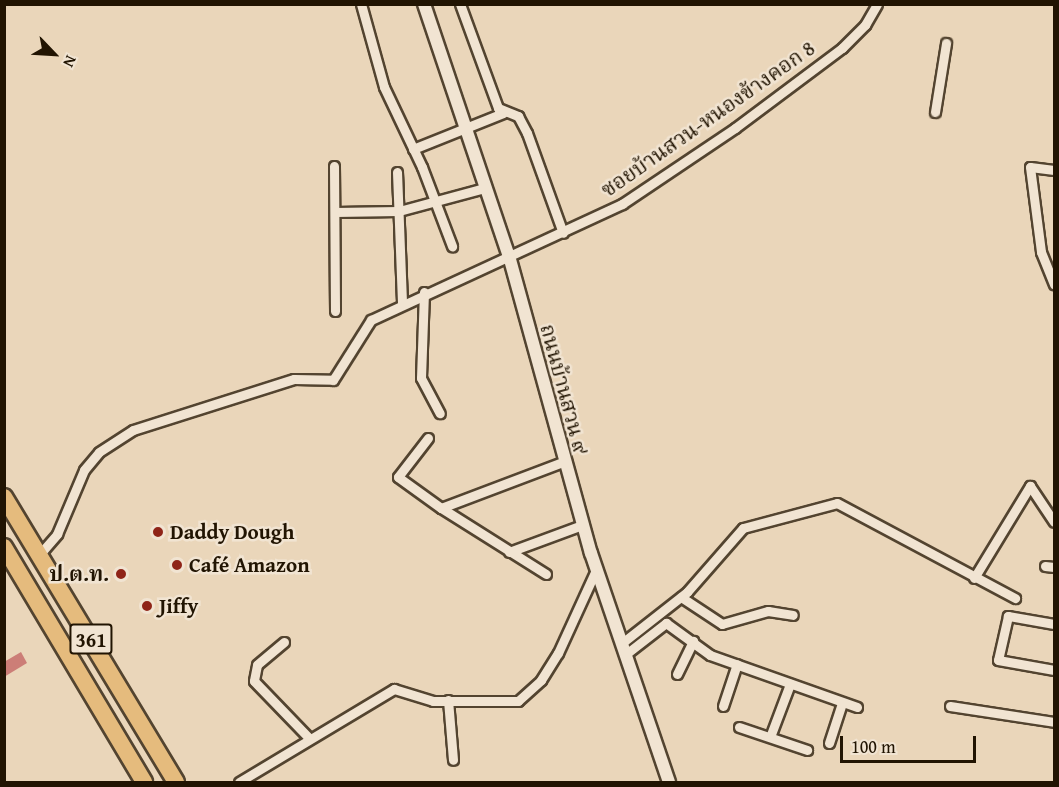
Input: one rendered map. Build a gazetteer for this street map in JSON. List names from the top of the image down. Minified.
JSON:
{"streets":{"highway":["361"],"street":["ซอยบ้านสวน-หนองข้างคอก 8","ถนนบ้านสวน ๙"]},"crossings":[["ซอยบ้านสวน-หนองข้างคอก 8","ถนนบ้านสวน ๙"],["ซอยบ้านสวน-หนองข้างคอก 8","361"]],"places":["Daddy Dough","Café Amazon","ป.ต.ท.","Jiffy"],"scale_bar":"100 m","north":"bottom right"}
